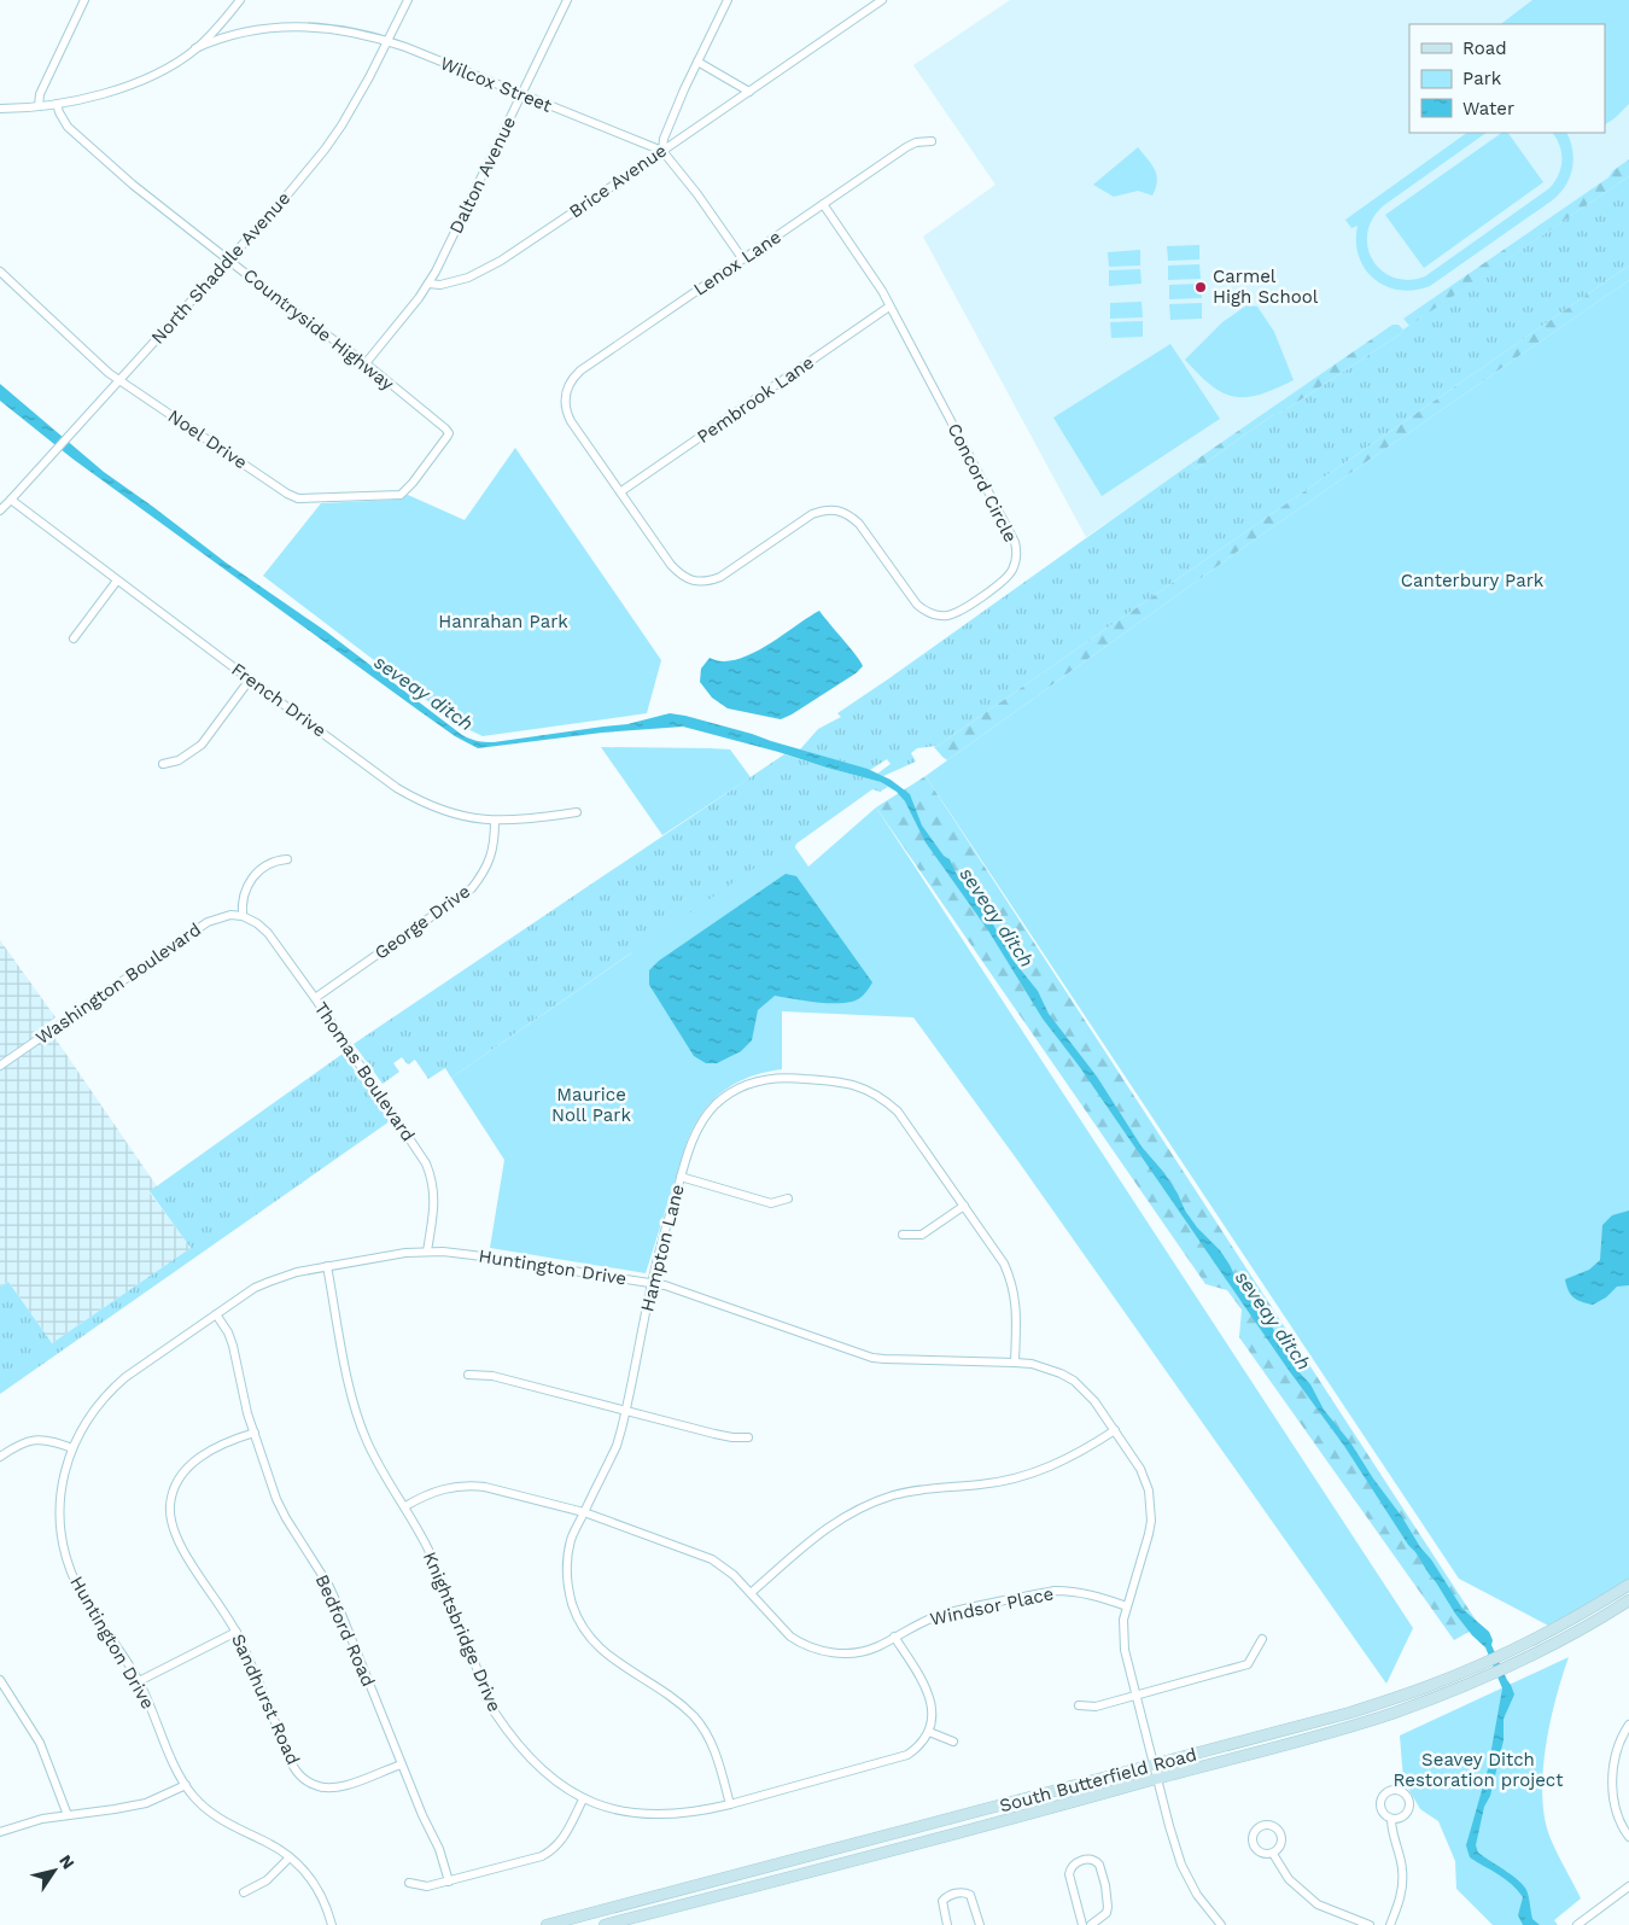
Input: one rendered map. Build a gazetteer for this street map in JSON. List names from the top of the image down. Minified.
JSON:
{"streets":{"main road":["South Butterfield Road"],"street":["Wilcox Street","Dalton Avenue","Brice Avenue","Lenox Lane","North Shaddle Avenue","Countryside Highway","Pembrook Lane","Noel Drive","Concord Circle","French Drive","George Drive","Washington Boulevard","Thomas Boulevard","Hampton Lane","Huntington Drive","Windsor Place","Bedford Road","Knightsbridge Drive","Sandhurst Road"]},"crossings":[["Wilcox Street","Dalton Avenue"],["Wilcox Street","Brice Avenue"],["Wilcox Street","Lenox Lane"],["Wilcox Street","North Shaddle Avenue"],["Dalton Avenue","Brice Avenue"],["Lenox Lane","Concord Circle"],["North Shaddle Avenue","Countryside Highway"],["North Shaddle Avenue","Noel Drive"],["North Shaddle Avenue","French Drive"],["Countryside Highway","Noel Drive"],["Pembrook Lane","Concord Circle"],["French Drive","George Drive"],["George Drive","Thomas Boulevard"],["Washington Boulevard","Thomas Boulevard"],["Thomas Boulevard","Huntington Drive"],["Hampton Lane","Huntington Drive"],["Hampton Lane","Windsor Place"],["Hampton Lane","Knightsbridge Drive"],["Huntington Drive","Windsor Place"],["Huntington Drive","Bedford Road"],["Huntington Drive","Knightsbridge Drive"],["Huntington Drive","South Butterfield Road"],["Windsor Place","Knightsbridge Drive"],["Bedford Road","Sandhurst Road"]],"water":["seveay ditch"],"parks":["Canterbury Park","Hanrahan Park","Maurice Noll Park","Seavey Ditch Restoration project"],"places":["Carmel High School"],"legend":["Road","Park","Water"],"north":"top right"}
